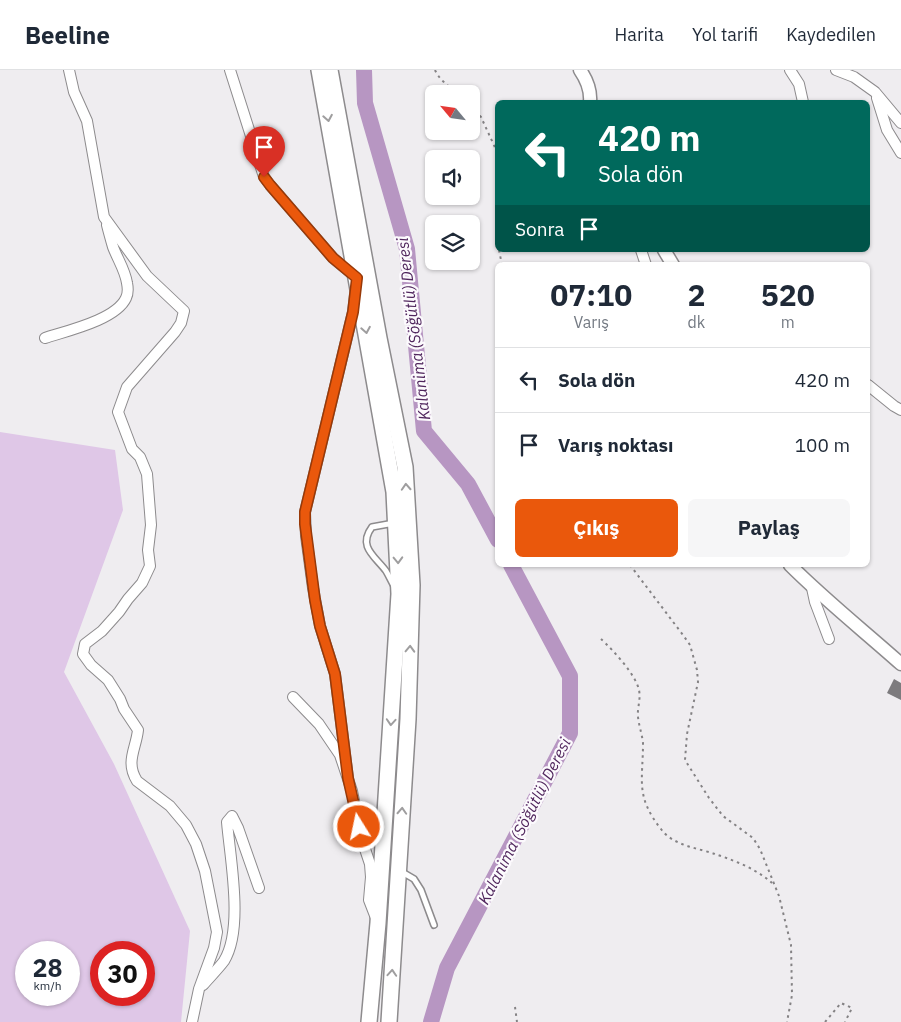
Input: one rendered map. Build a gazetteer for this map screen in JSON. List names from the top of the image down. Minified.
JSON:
{"water":["Kalanima (Söğütlü) Deresi"],"north":"top left","page":{"header":"Beeline","nav":["Harita","Yol tarifi","Kaydedilen"],"turn":["420 m","Sola dön"],"then":"Sonra","eta":["07:10","Varış","2","dk","520","m"],"list":[{"name":"Sola dön","value":"420 m"},{"name":"Varış noktası","value":"100 m"}],"buttons":["Çıkış","Paylaş"],"speed":"28 km/h","limit":"30"}}
